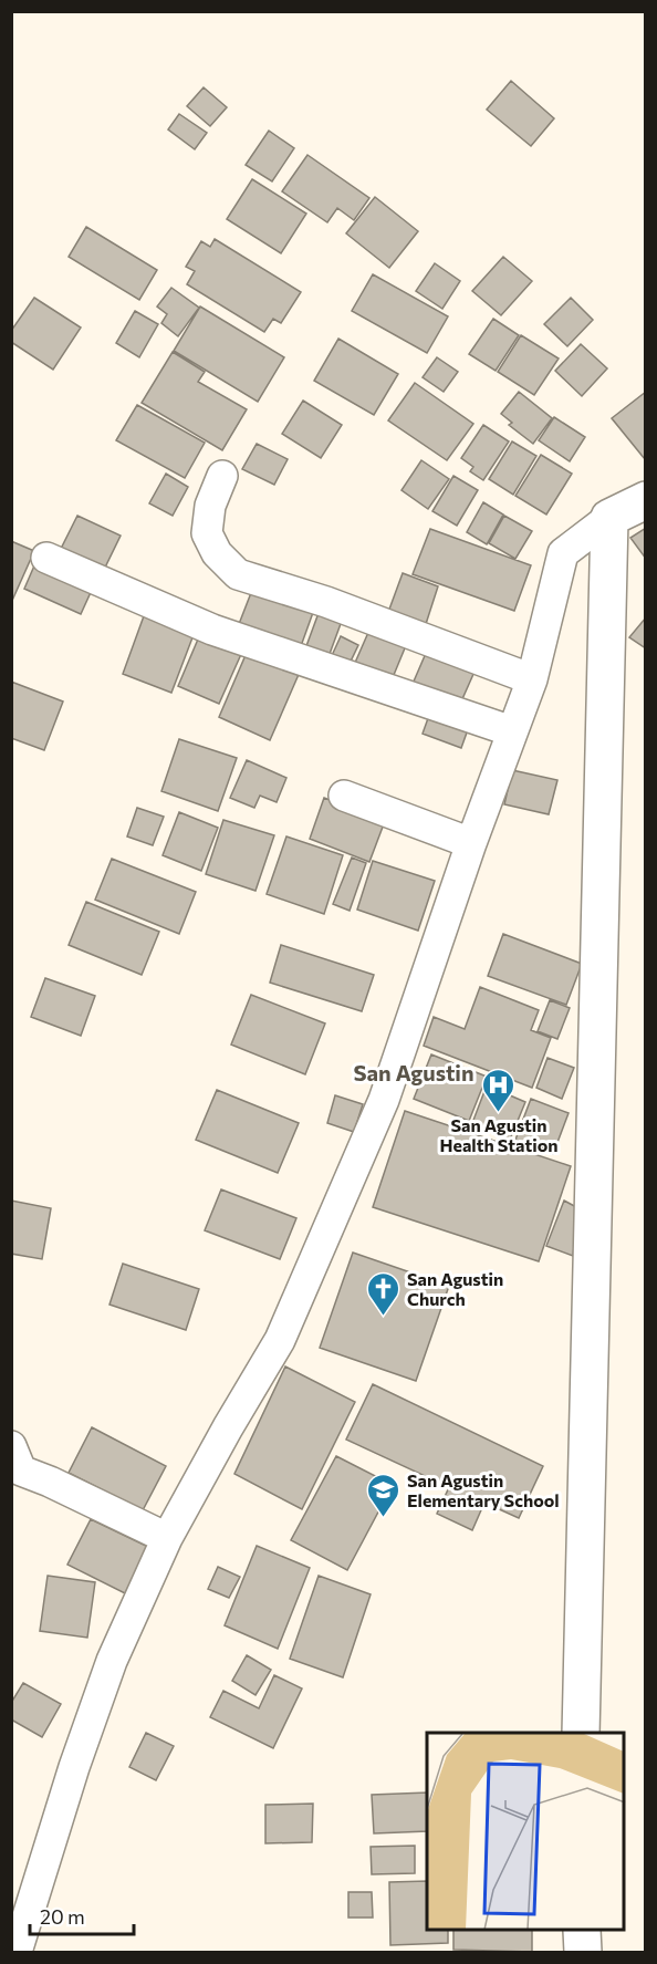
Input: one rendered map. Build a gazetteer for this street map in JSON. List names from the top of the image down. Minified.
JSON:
{"districts":["San Agustin"],"places":{"hospital":["San Agustin Health Station"],"church":["San Agustin Church"],"school or university":["San Agustin Elementary School"]},"scale_bar":"20 m"}
